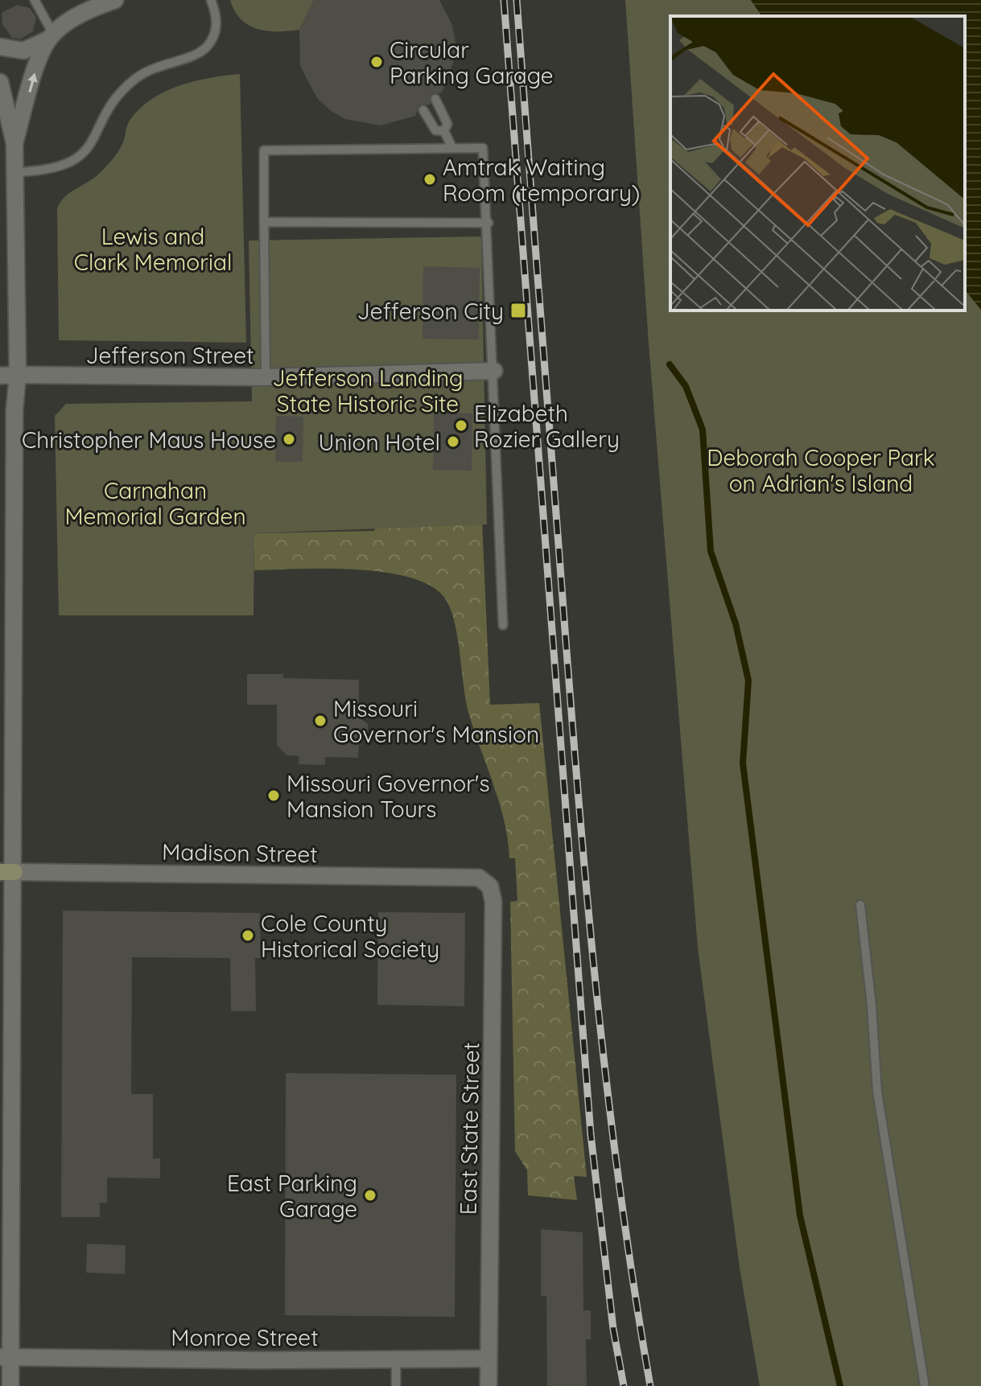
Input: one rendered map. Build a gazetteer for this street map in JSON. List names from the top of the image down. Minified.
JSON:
{"streets":{"street":["Jefferson Street","Madison Street","East State Street","Monroe Street"]},"crossings":[["Madison Street","East State Street"],["East State Street","Monroe Street"]],"parks":["Lewis and Clark Memorial","Jefferson Landing State Historic Site","Deborah Cooper Park on Adrian's Island","Carnahan Memorial Garden"],"places":{"other":["Circular Parking Garage","Amtrak Waiting Room (temporary)","Elizabeth Rozier Gallery","Christopher Maus House","Union Hotel","Missouri Governor's Mansion","Missouri Governor's Mansion Tours","Cole County Historical Society","East Parking Garage"],"transit":["Jefferson City"]}}
